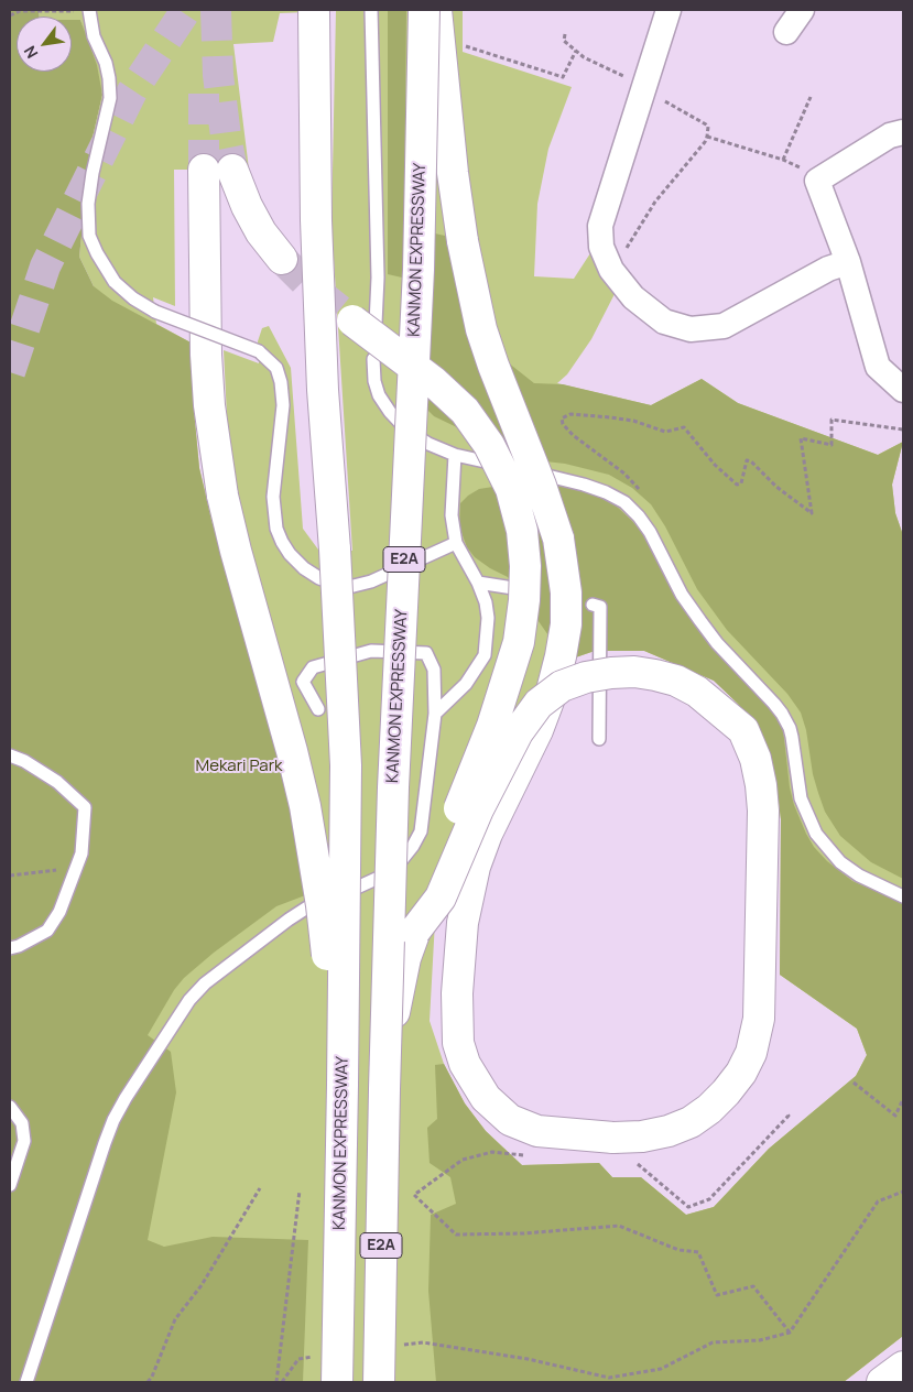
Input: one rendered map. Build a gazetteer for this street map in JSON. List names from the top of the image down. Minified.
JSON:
{"streets":{"main road":["KANMON EXPRESSWAY","E2A"]},"parks":["Mekari Park"],"north":"bottom left"}
